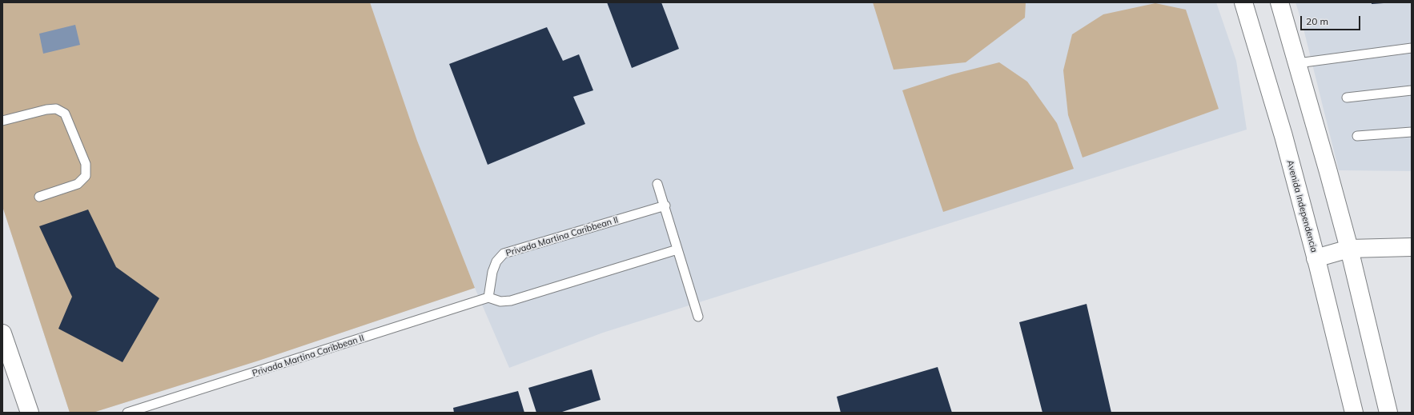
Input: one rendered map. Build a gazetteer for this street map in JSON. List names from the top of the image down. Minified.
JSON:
{"streets":{"main road":["Avenida Independencia"],"lane":["Privada Martina Caribbean II"]},"scale_bar":"20 m"}
